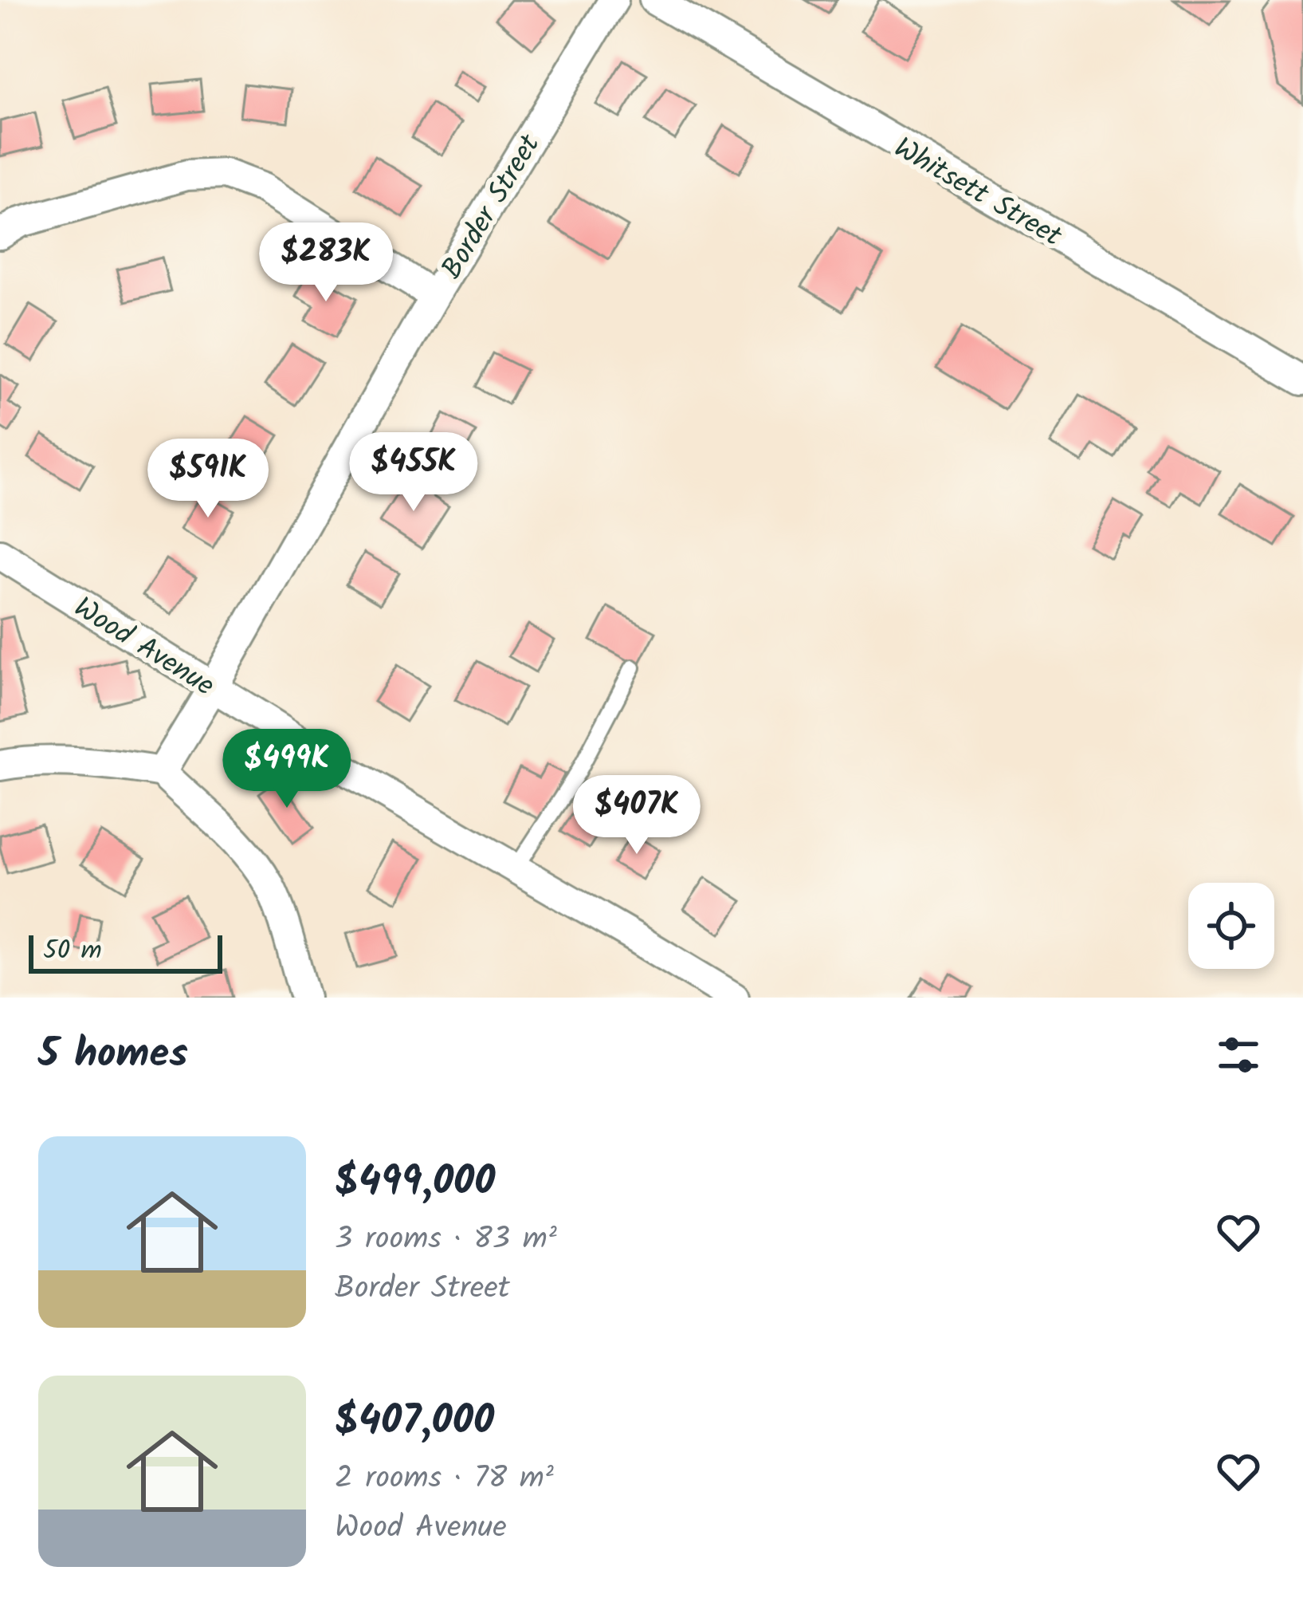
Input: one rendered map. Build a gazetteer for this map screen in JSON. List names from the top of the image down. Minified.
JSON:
{"streets":{"street":["Whitsett Street","Border Street","Wood Avenue"]},"crossings":[["Border Street","Wood Avenue"]],"scale_bar":"50 m","page":{"price":["$283K","$455K","$591K","$499K","$407K"],"scale":"50 m","heading":"5 homes","list":[{"name":"$499,000","note":"3 rooms · 83 m² · Border Street"},{"name":"$407,000","note":"2 rooms · 78 m² · Wood Avenue"}]}}
